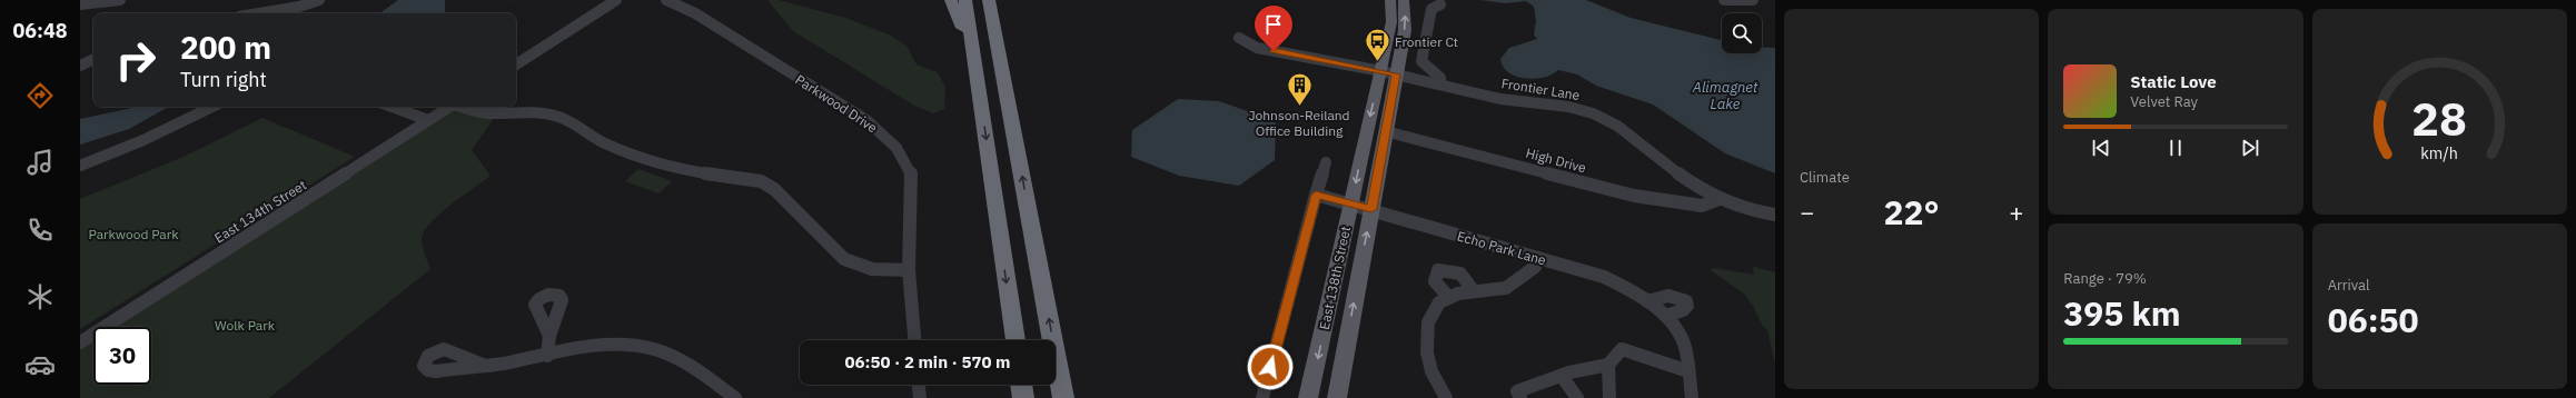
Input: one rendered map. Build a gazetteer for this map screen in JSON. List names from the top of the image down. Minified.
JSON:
{"streets":{"main road":["East 138th Street"],"street":["Frontier Lane","Parkwood Drive","High Drive","East 134th Street","Echo Park Lane"]},"crossings":[["Frontier Lane","High Drive"],["Frontier Lane","East 138th Street"],["High Drive","East 138th Street"],["Echo Park Lane","East 138th Street"]],"water":["Alimagnet Lake"],"parks":["Parkwood Park","Wolk Park"],"places":{"bus stop":["Frontier Ct"],"building":["Johnson-Reiland Office Building"]},"page":{"tabs":"06:48","tile":["Climate",["Range · 79%","395 km"],["Arrival","06:50"]],"turn":["200 m","Turn right"],"song":["Static Love","Velvet Ray"],"heat":["−","22°","+"],"limit":"30","trip":"06:50 · 2 min · 570 m","gauge":["28","km/h"]}}
